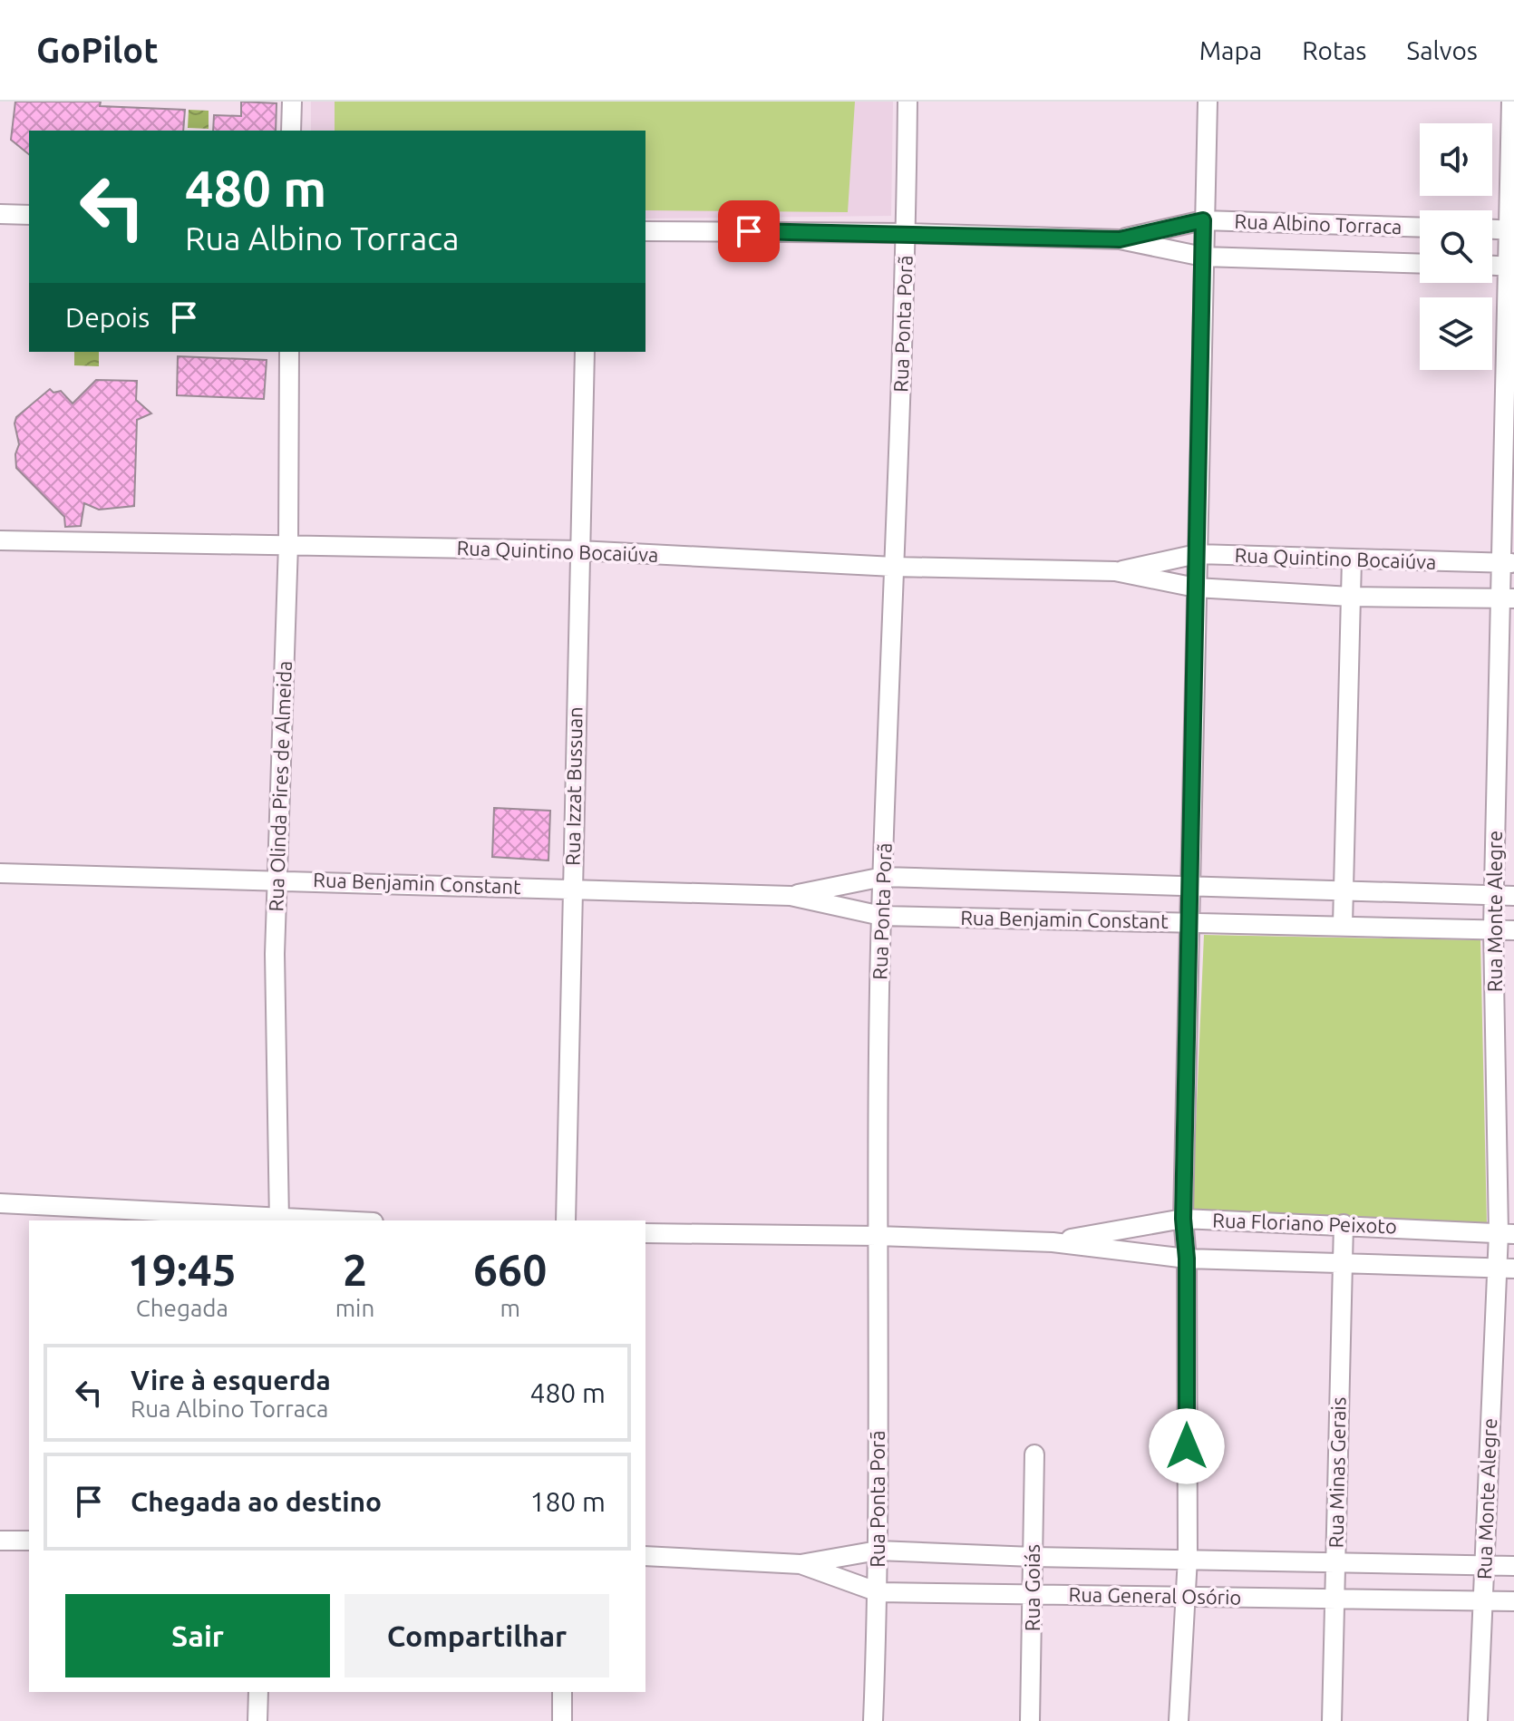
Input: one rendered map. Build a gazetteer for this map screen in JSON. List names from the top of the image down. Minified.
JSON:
{"streets":{"street":["Rua Albino Torraca","Rua Ponta Porã","Rua Quintino Bocaiúva","Rua Olinda Pires de Almeida","Rua Izzat Bussuan","Rua Benjamin Constant","Rua Monte Alegre","Rua Floriano Peixoto","Rua Minas Gerais","Rua Goiás","Rua General Osório"]},"crossings":[["Rua Albino Torraca","Rua Ponta Porã"],["Rua Ponta Porã","Rua Quintino Bocaiúva"],["Rua Ponta Porã","Rua Benjamin Constant"],["Rua Ponta Porã","Rua Floriano Peixoto"],["Rua Ponta Porã","Rua General Osório"],["Rua Quintino Bocaiúva","Rua Olinda Pires de Almeida"],["Rua Quintino Bocaiúva","Rua Izzat Bussuan"],["Rua Quintino Bocaiúva","Rua Monte Alegre"],["Rua Olinda Pires de Almeida","Rua Benjamin Constant"],["Rua Izzat Bussuan","Rua Benjamin Constant"],["Rua Benjamin Constant","Rua Monte Alegre"],["Rua Monte Alegre","Rua Floriano Peixoto"],["Rua Monte Alegre","Rua General Osório"],["Rua Floriano Peixoto","Rua Minas Gerais"],["Rua Minas Gerais","Rua General Osório"],["Rua Goiás","Rua General Osório"]],"page":{"header":"GoPilot","nav":["Mapa","Rotas","Salvos"],"turn":["480 m","Rua Albino Torraca"],"then":"Depois","eta":["19:45","Chegada","2","min","660","m"],"list":[{"name":"Vire à esquerda","note":"Rua Albino Torraca","value":"480 m"},{"name":"Chegada ao destino","value":"180 m"}],"buttons":["Sair","Compartilhar"]}}
